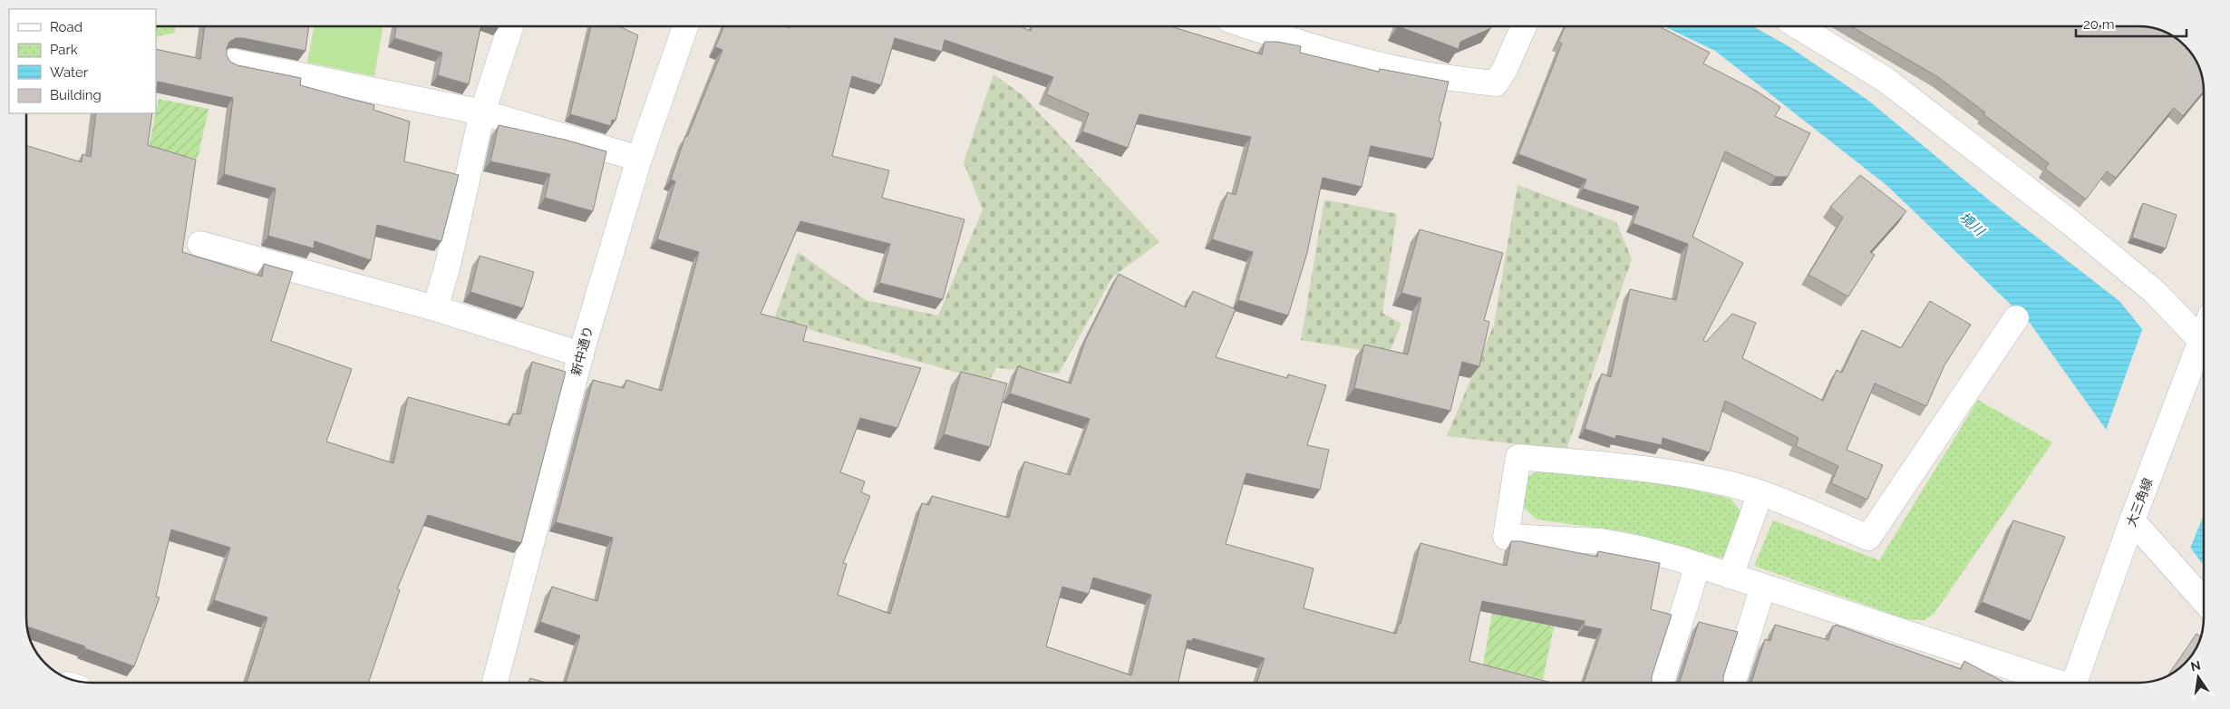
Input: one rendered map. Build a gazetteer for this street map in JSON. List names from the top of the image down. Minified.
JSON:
{"streets":{"street":["新中通り","大三角線"]},"water":["境川"],"legend":["Road","Park","Water","Building"],"scale_bar":"20 m","north":"top"}
